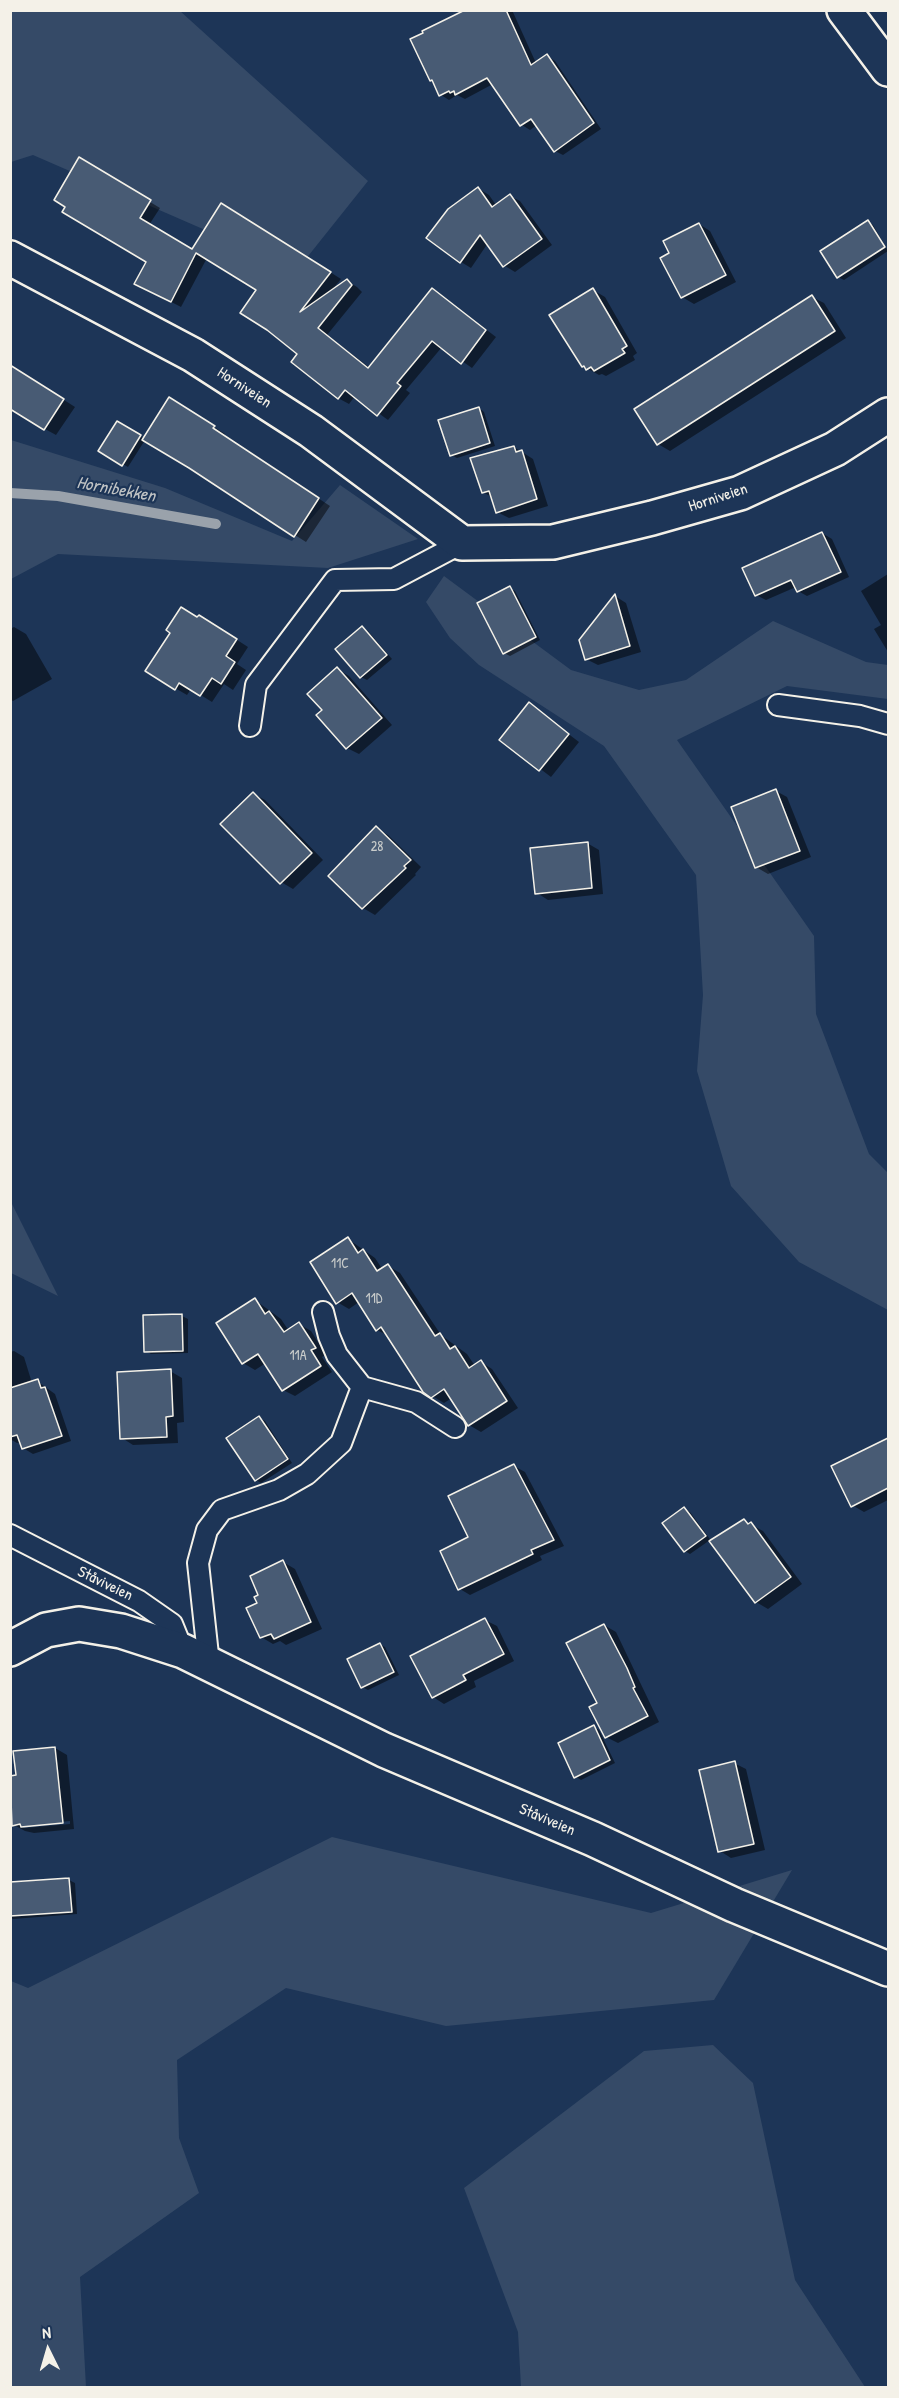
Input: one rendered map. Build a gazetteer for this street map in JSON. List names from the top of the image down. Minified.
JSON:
{"streets":{"street":["Horniveien","Ståviveien"]},"water":["Hornibekken"],"house_numbers":["28","11C","11D","11A"],"north":"top"}
